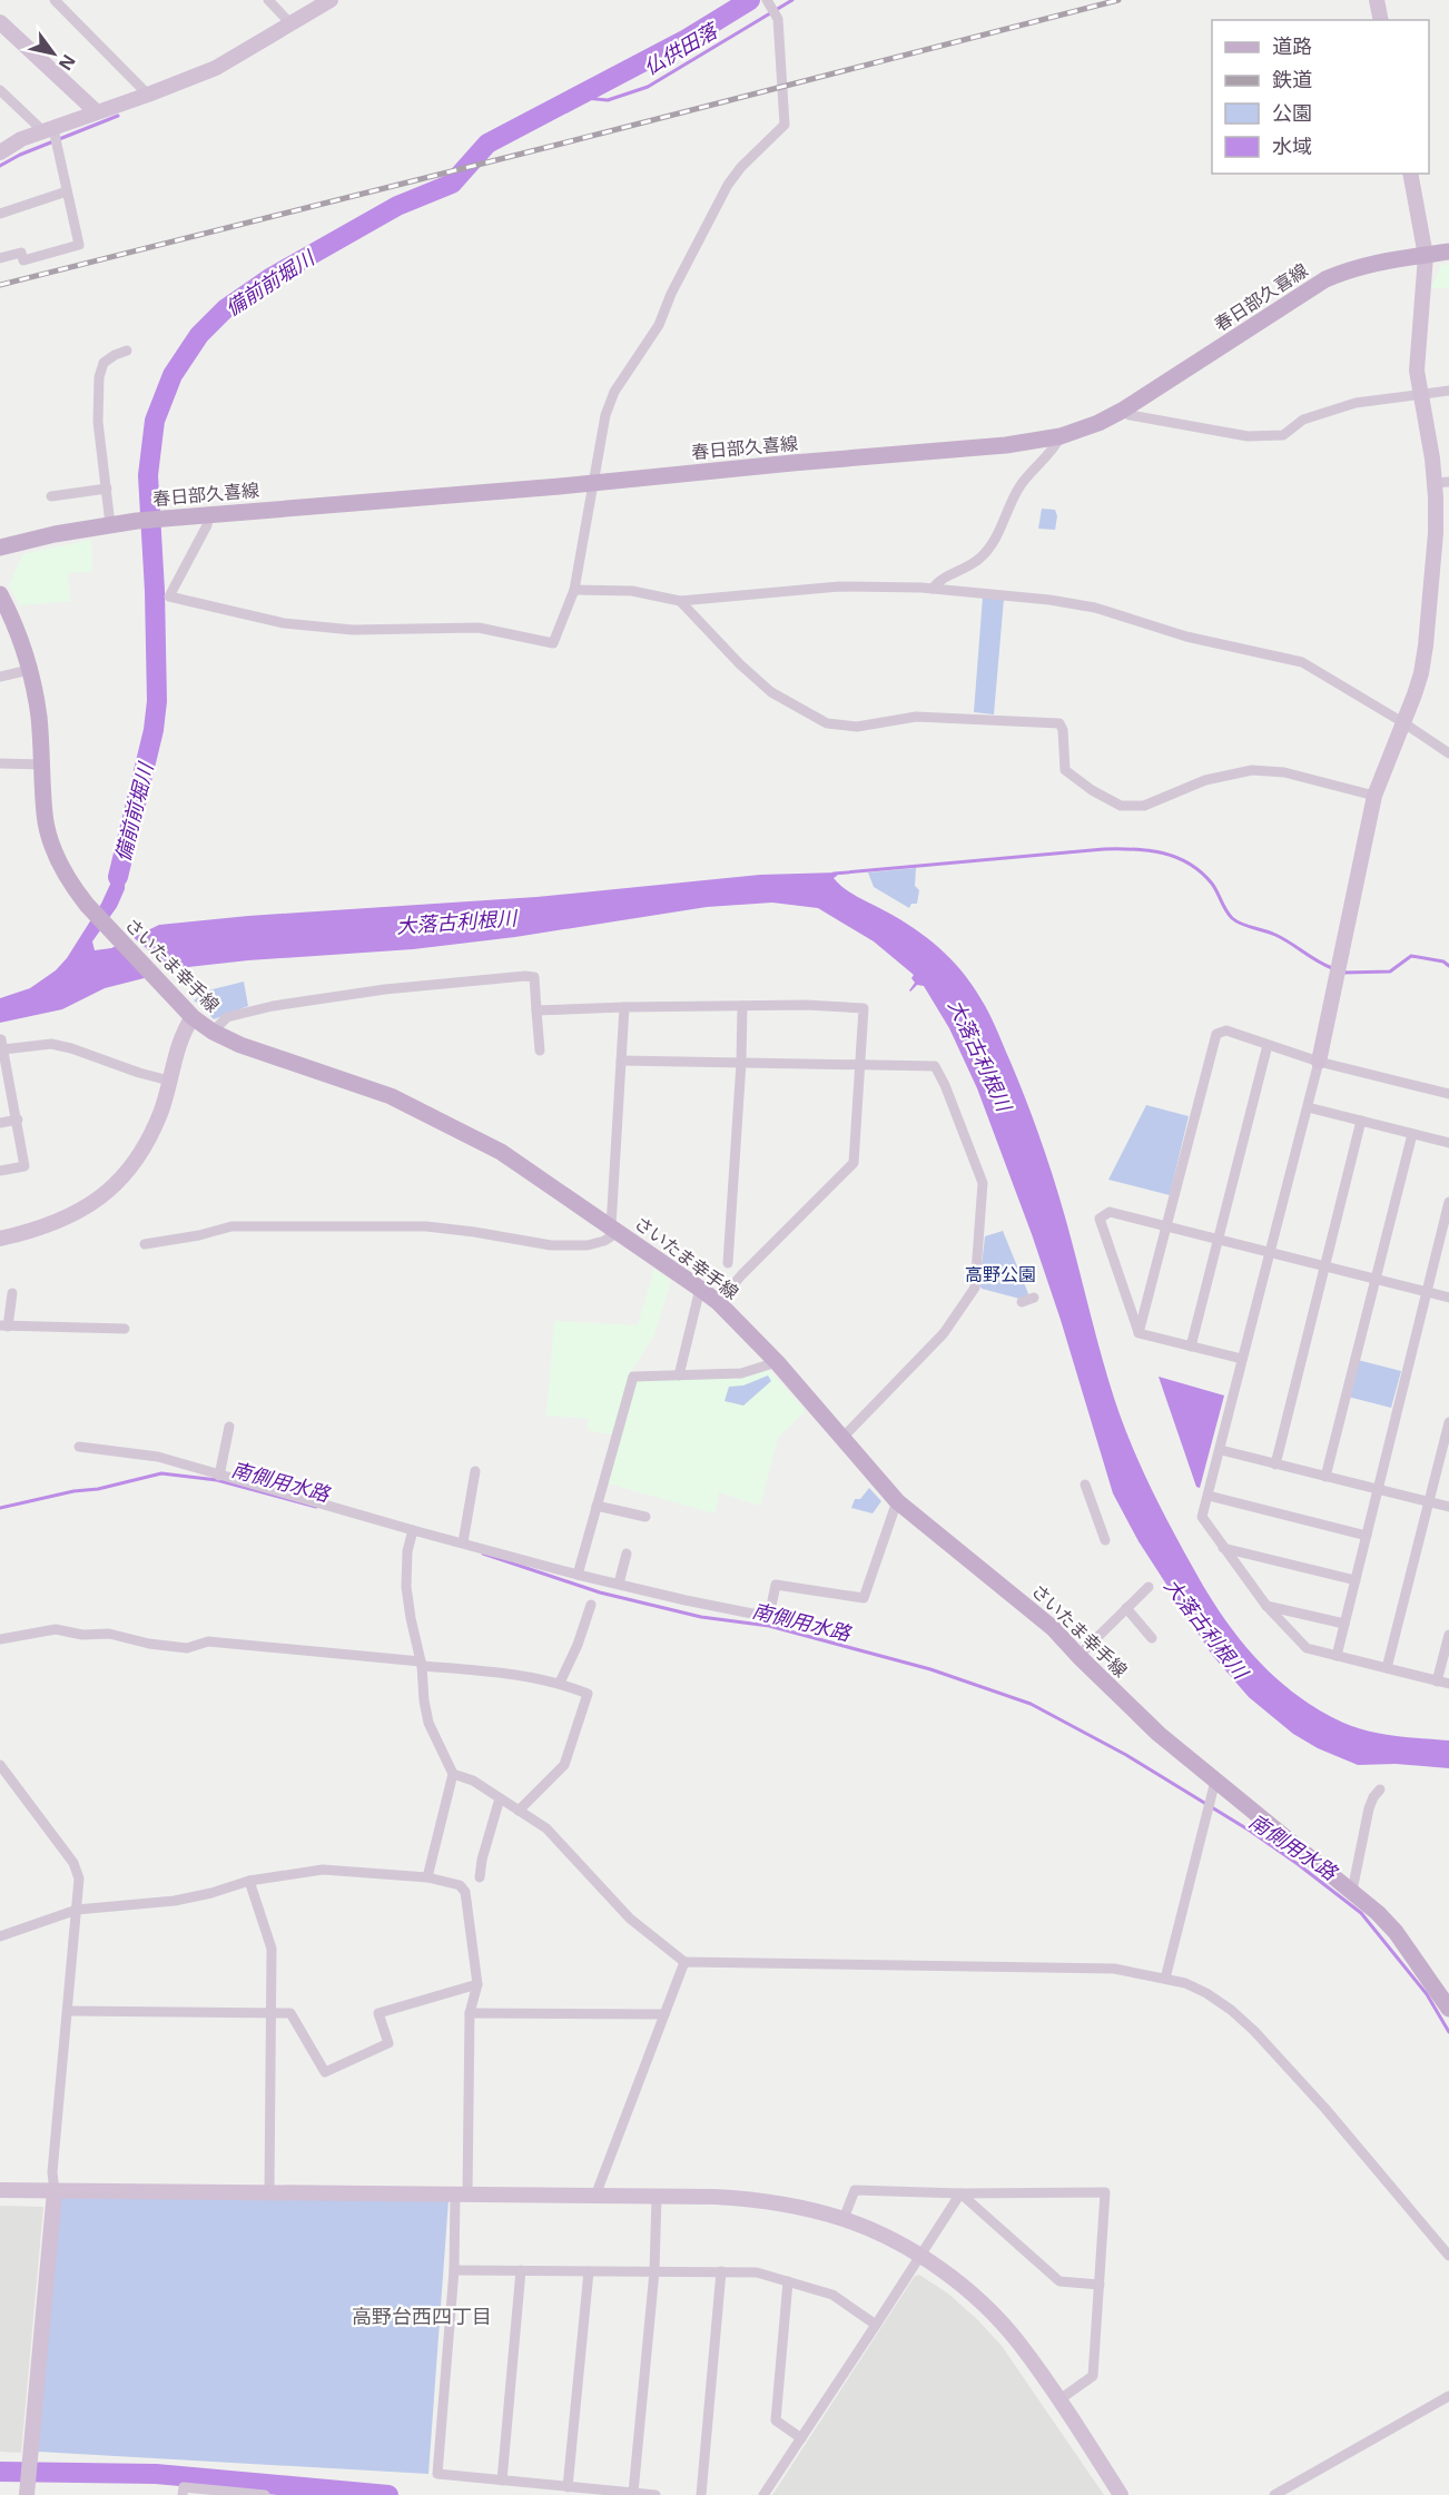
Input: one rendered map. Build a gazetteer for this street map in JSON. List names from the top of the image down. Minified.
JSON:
{"streets":{"main road":["春日部久喜線","さいたま幸手線"]},"districts":["高野台西四丁目"],"water":["仏供田落","備前前堀川","大落古利根川","南側用水路"],"parks":["高野公園"],"legend":["道路","鉄道","公園","水域"],"north":"bottom right"}
